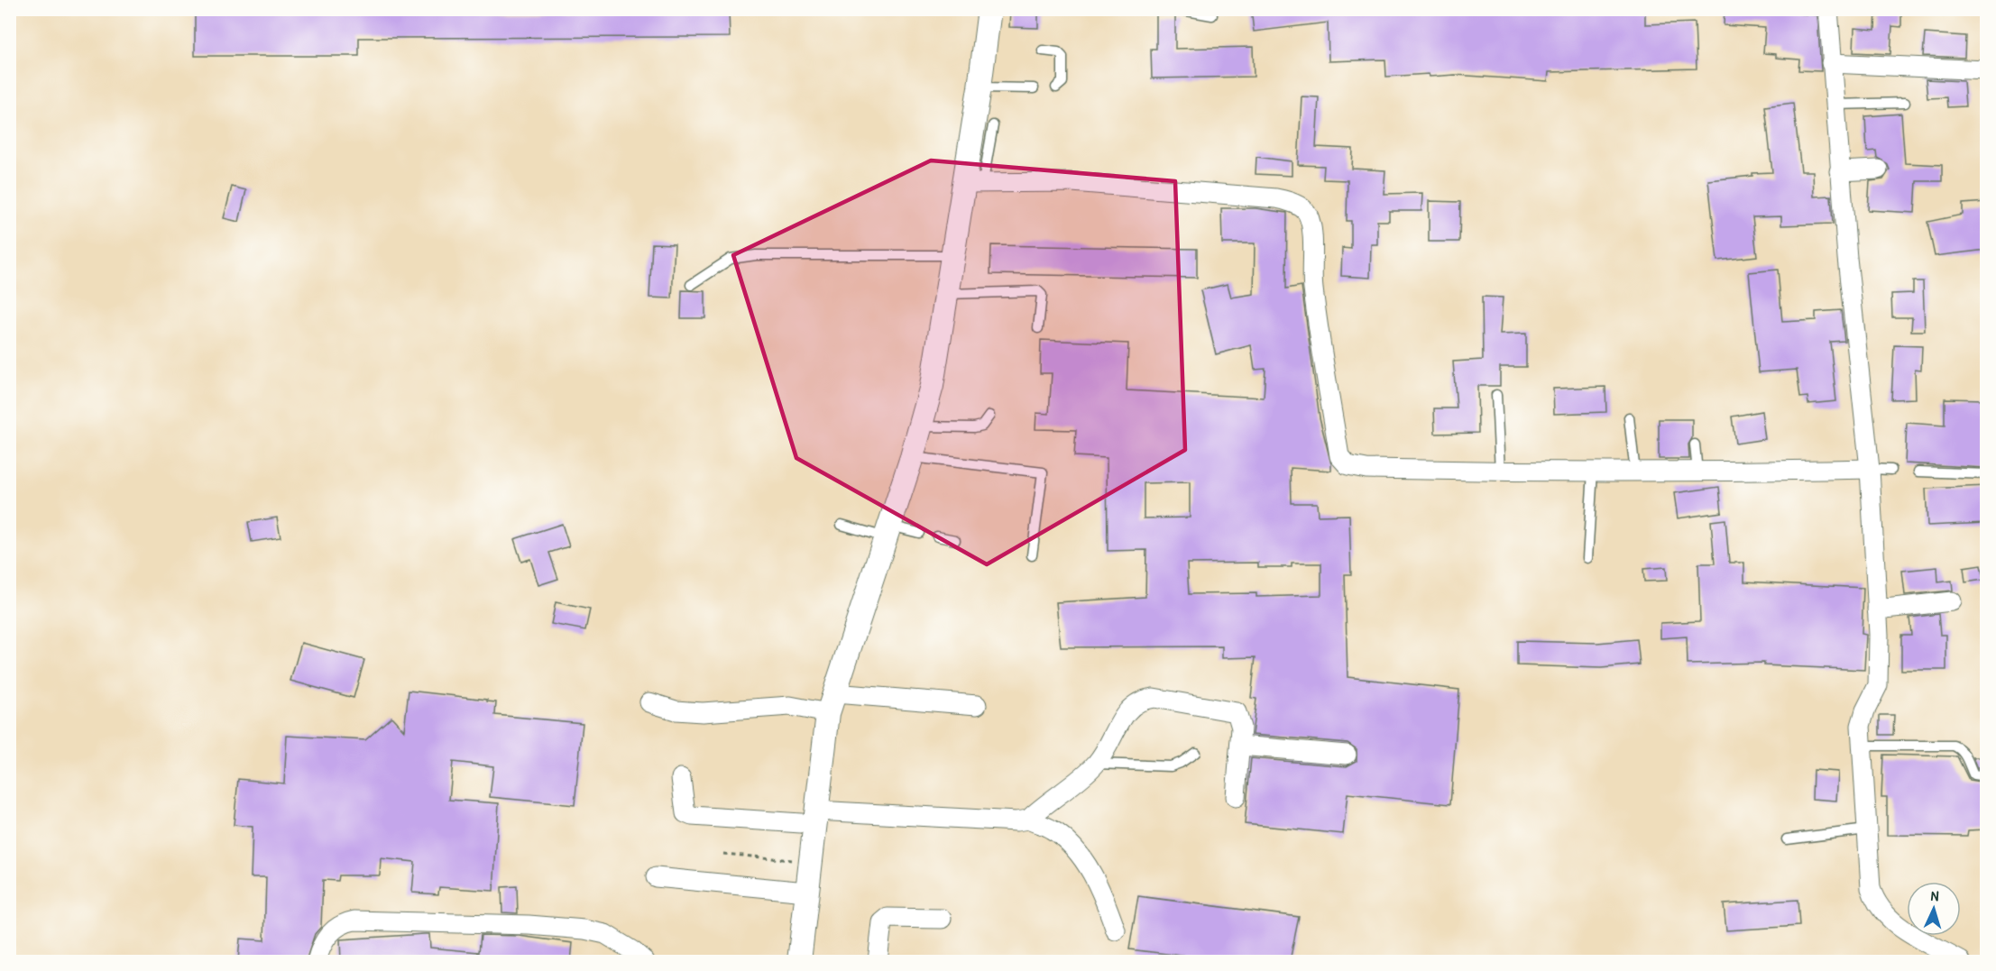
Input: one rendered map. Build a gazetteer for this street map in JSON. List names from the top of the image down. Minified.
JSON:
{"north":"top"}
